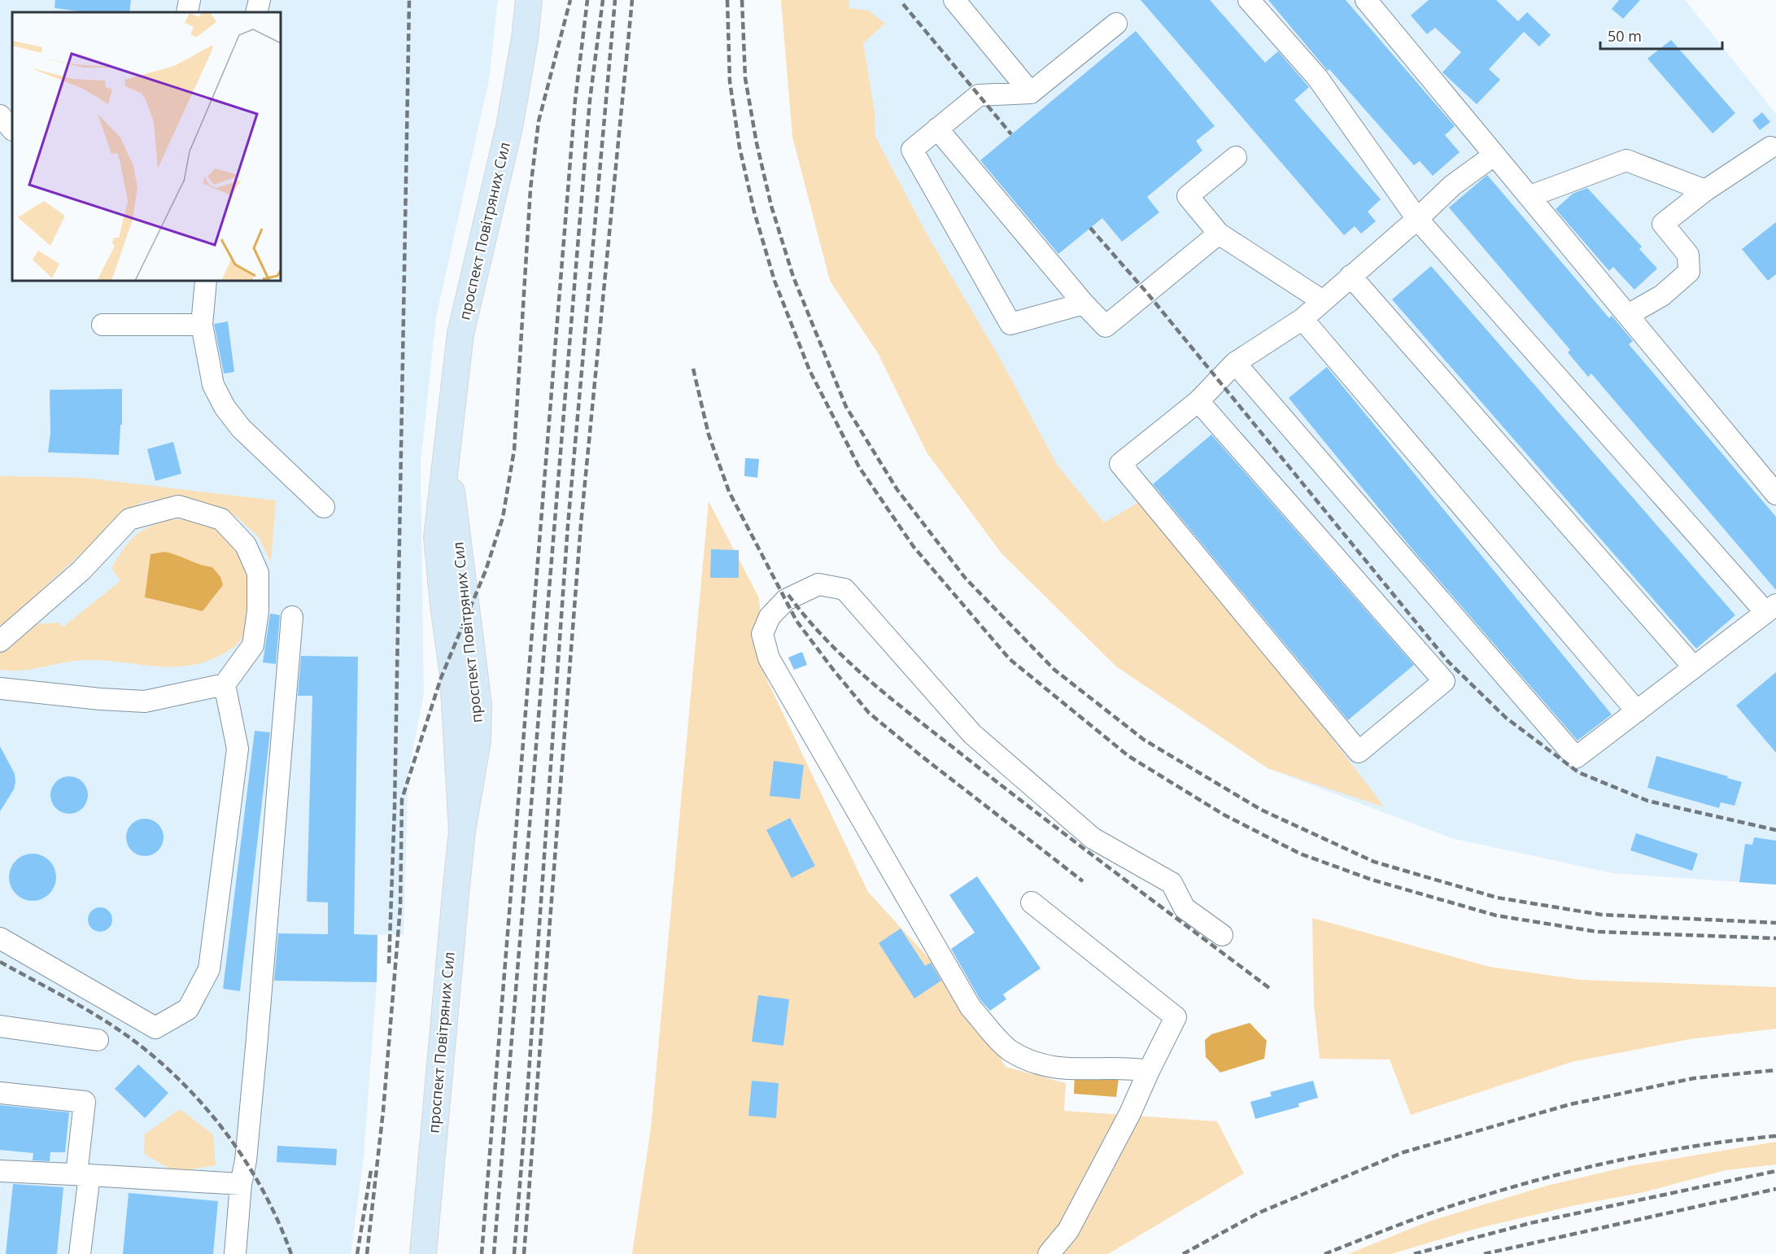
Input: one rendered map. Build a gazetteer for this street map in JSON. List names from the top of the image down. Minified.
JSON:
{"streets":{"main road":["проспект Повітряних Сил"]},"scale_bar":"50 m"}
